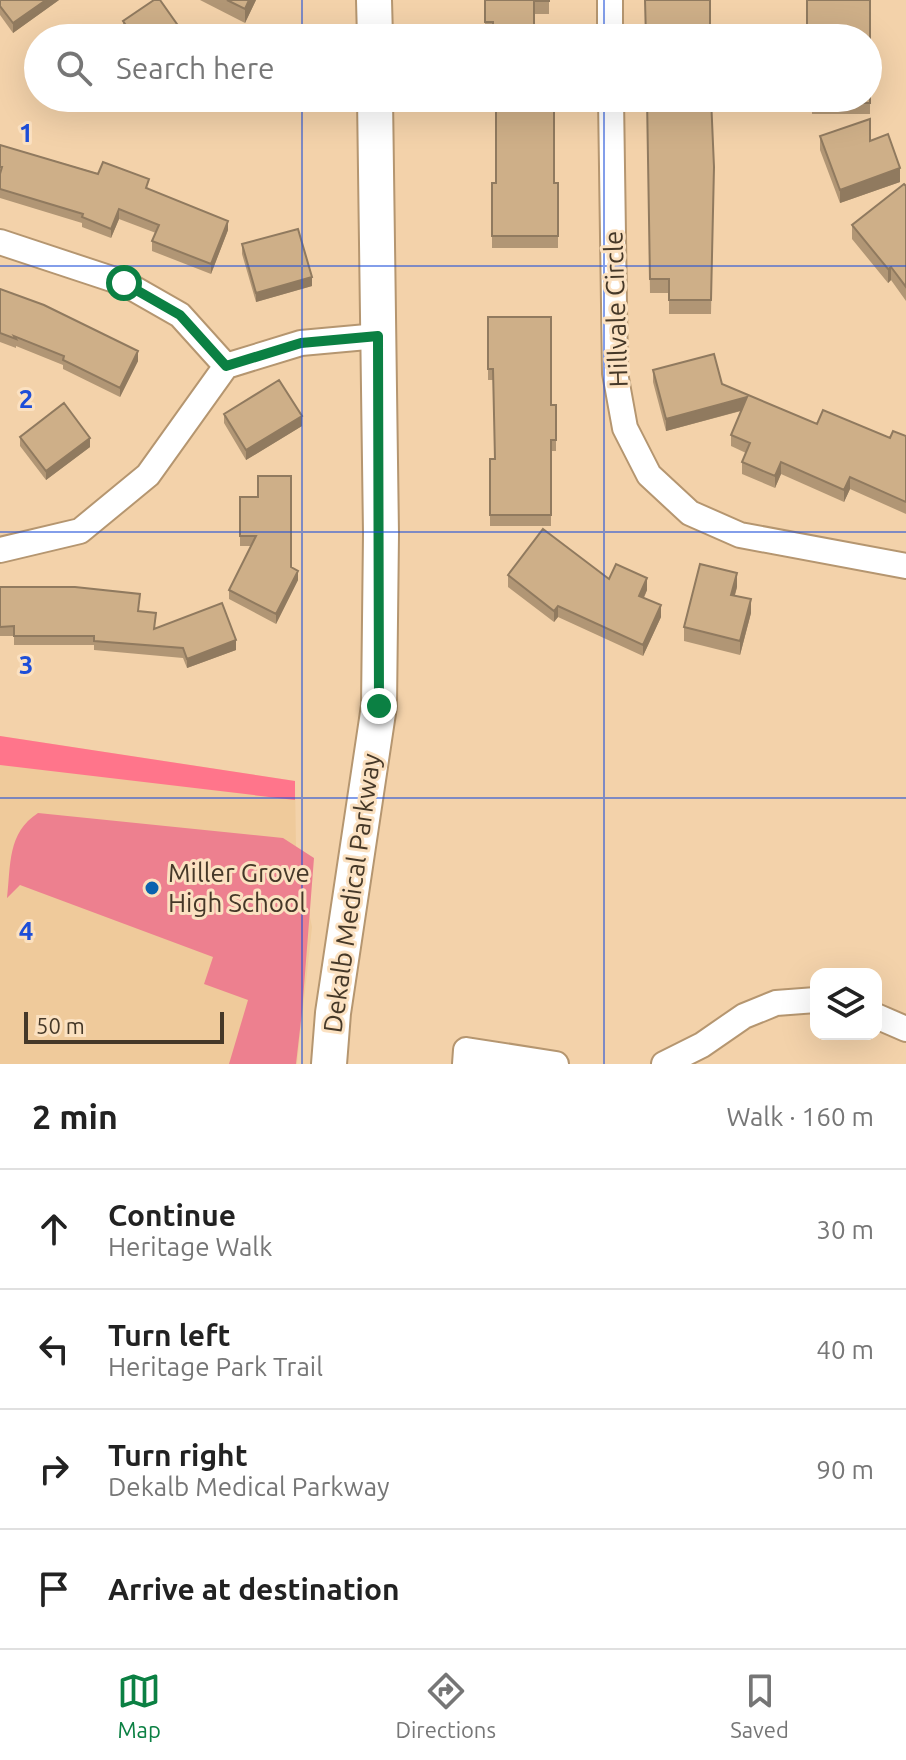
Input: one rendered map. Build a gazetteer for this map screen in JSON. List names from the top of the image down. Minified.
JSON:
{"streets":{"main road":["Dekalb Medical Parkway"],"street":["Hillvale Circle"]},"places":["Miller Grove High School"],"scale_bar":"50 m","page":{"search":"Search here","scale":"50 m","heading":["2 min","Walk · 160 m"],"list":[["Continue","Heritage Walk","30 m"],["Turn left","Heritage Park Trail","40 m"],["Turn right","Dekalb Medical Parkway","90 m"],"Arrive at destination"],"nav":["Map","Directions","Saved"]},"grid":{"rows":["1","2","3","4"]}}
